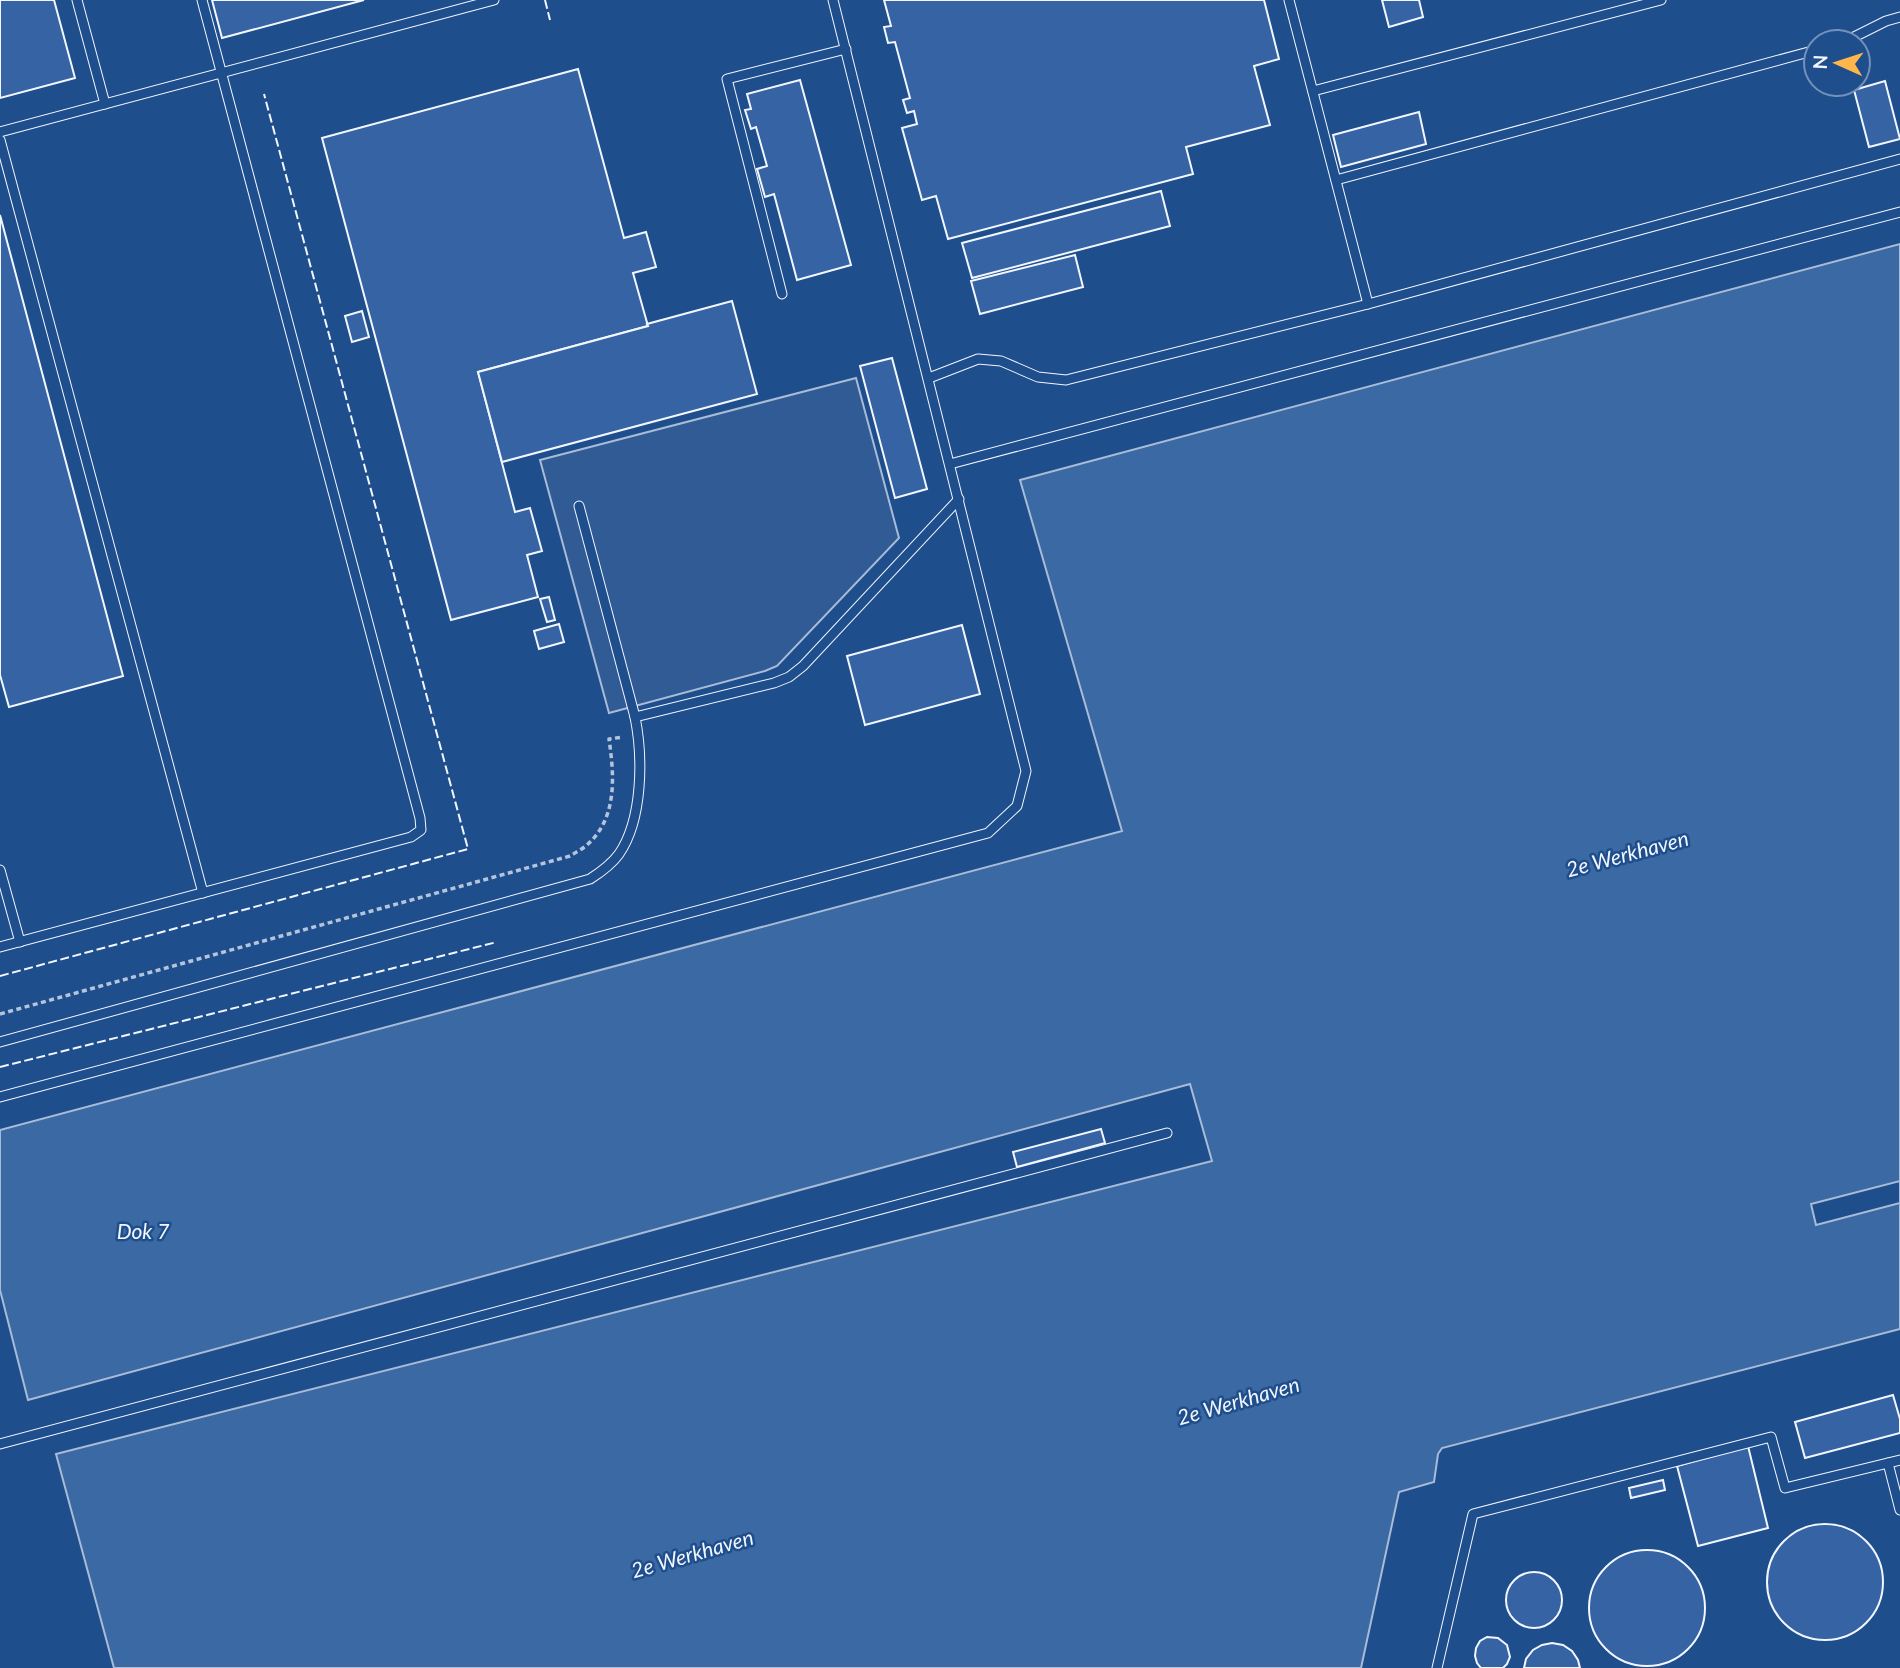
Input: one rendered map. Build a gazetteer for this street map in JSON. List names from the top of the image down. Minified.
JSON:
{"water":["2e Werkhaven","Dok 7"],"north":"left"}
